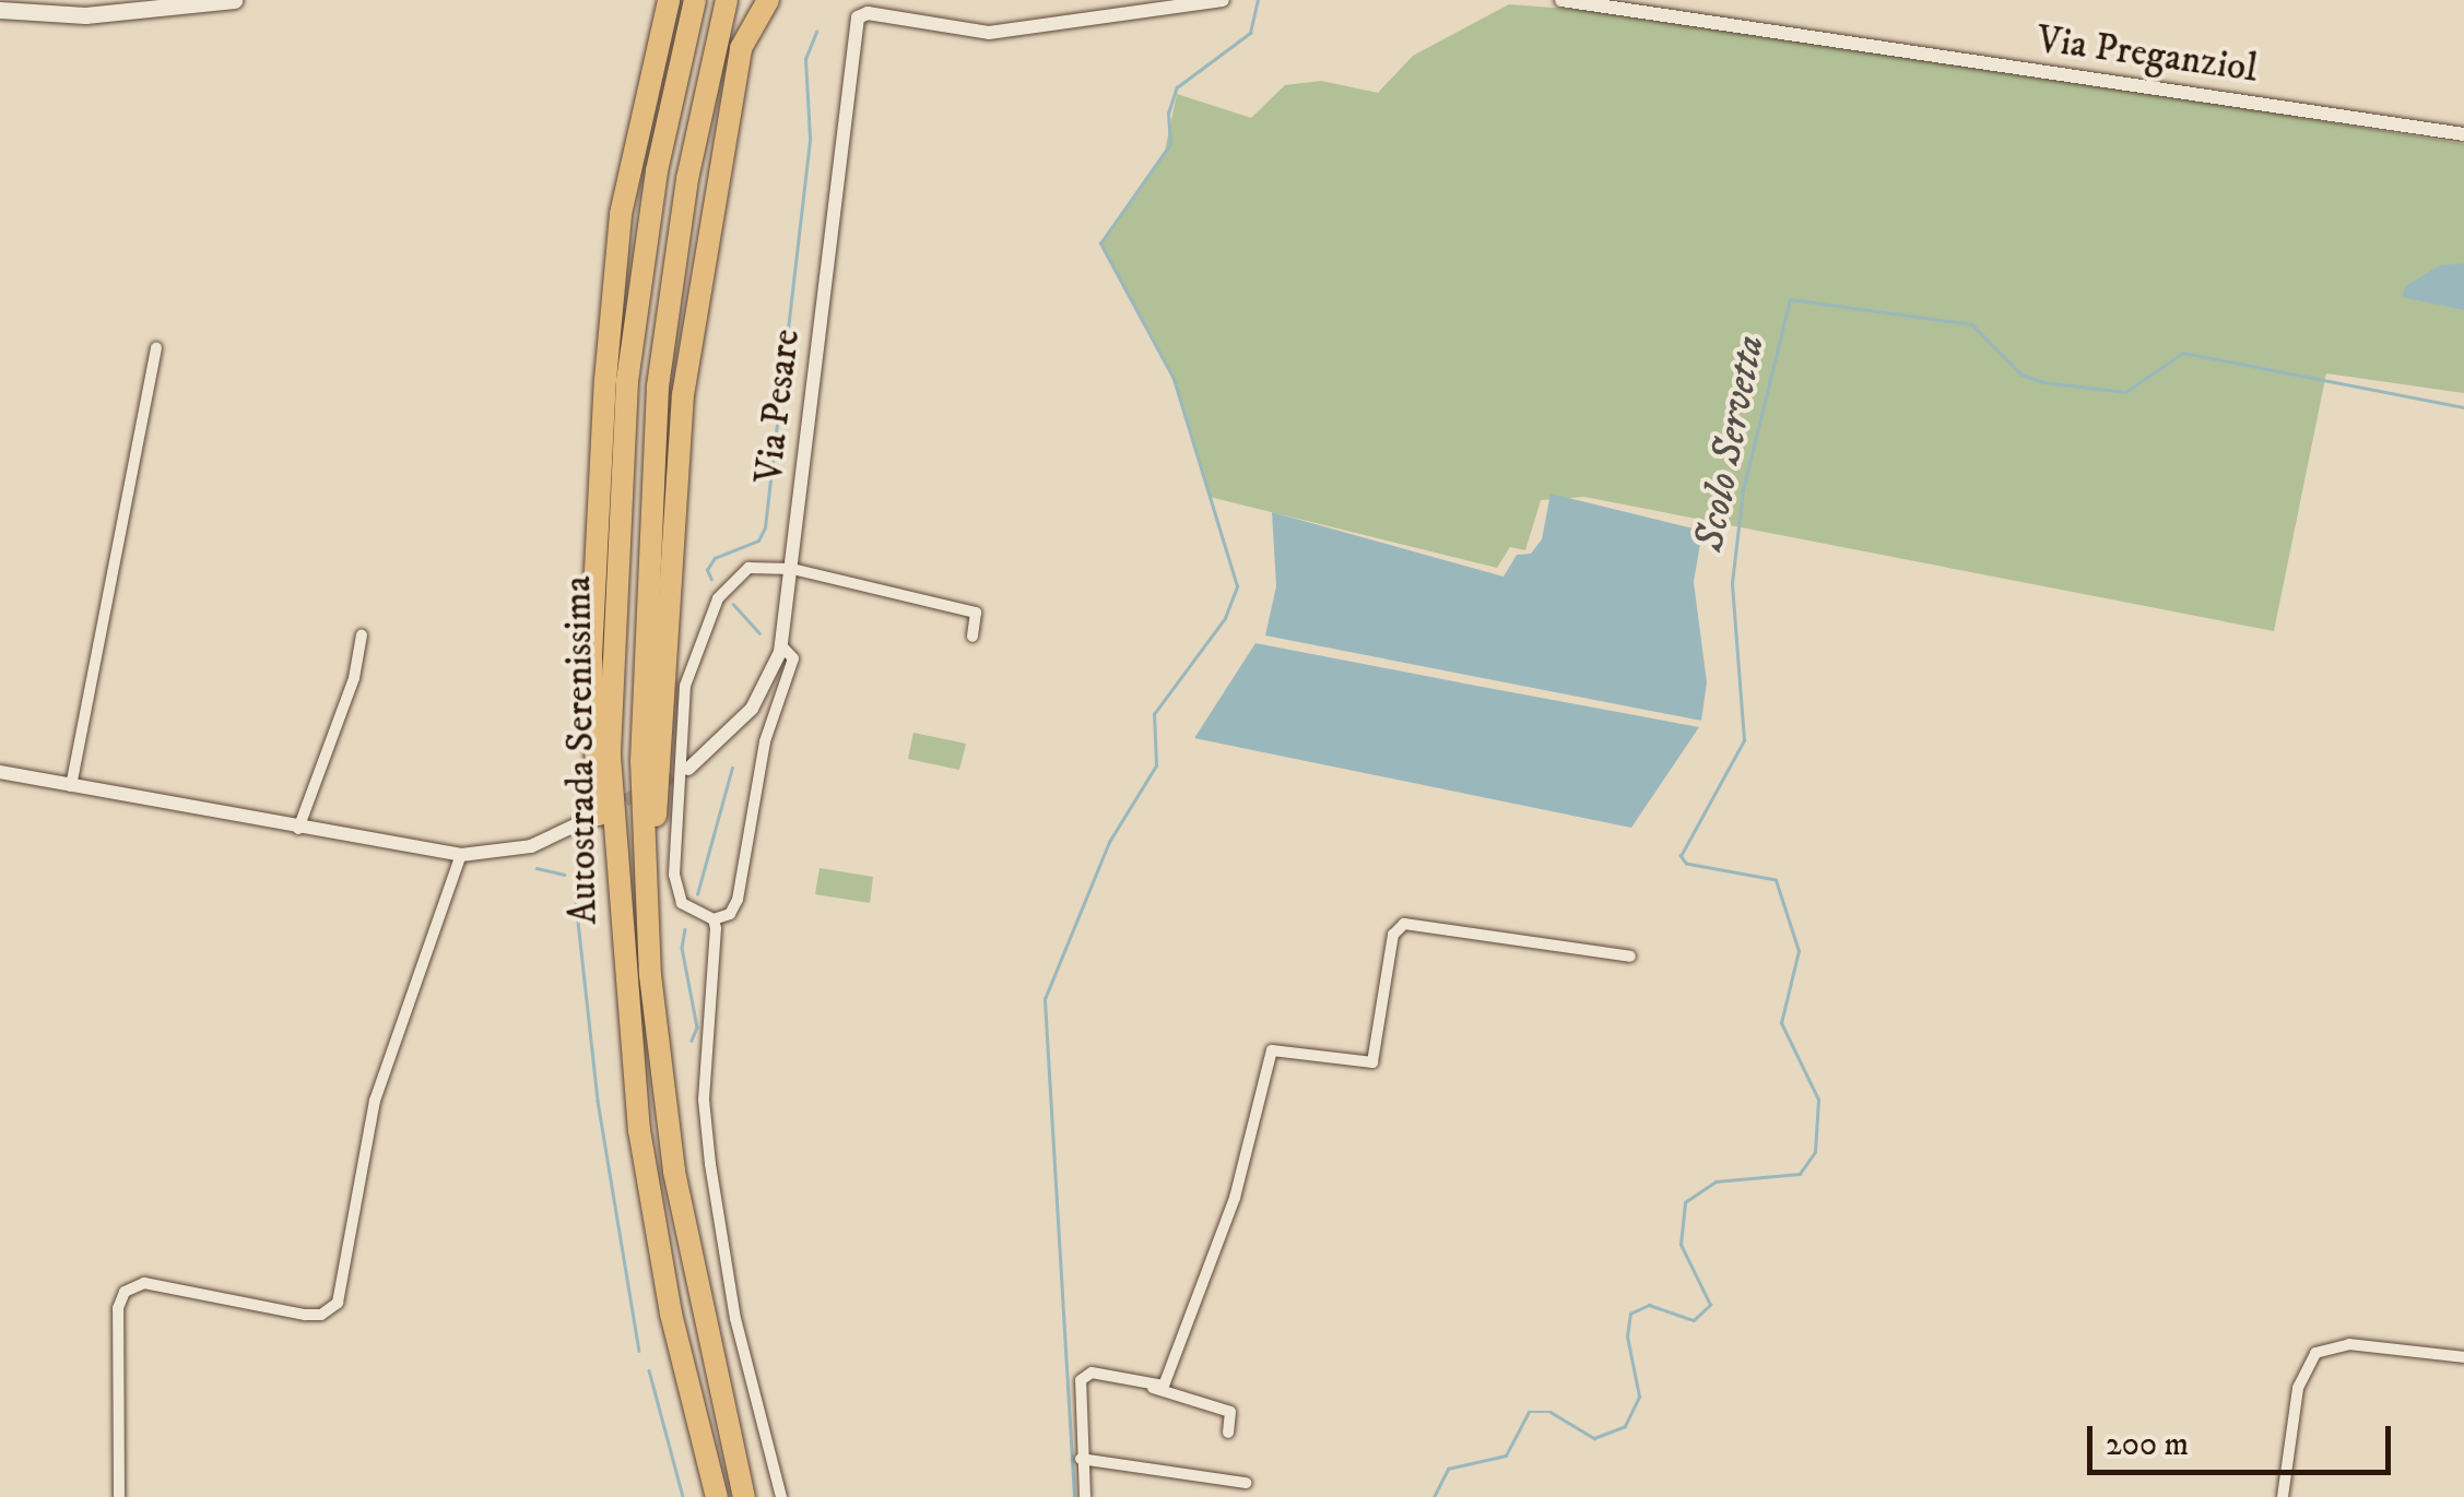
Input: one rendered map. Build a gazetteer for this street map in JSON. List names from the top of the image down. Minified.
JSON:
{"streets":{"highway":["Autostrada Serenissima"],"street":["Via Preganziol","Via Pesare"]},"water":["Scolo Servetta"],"scale_bar":"200 m"}
